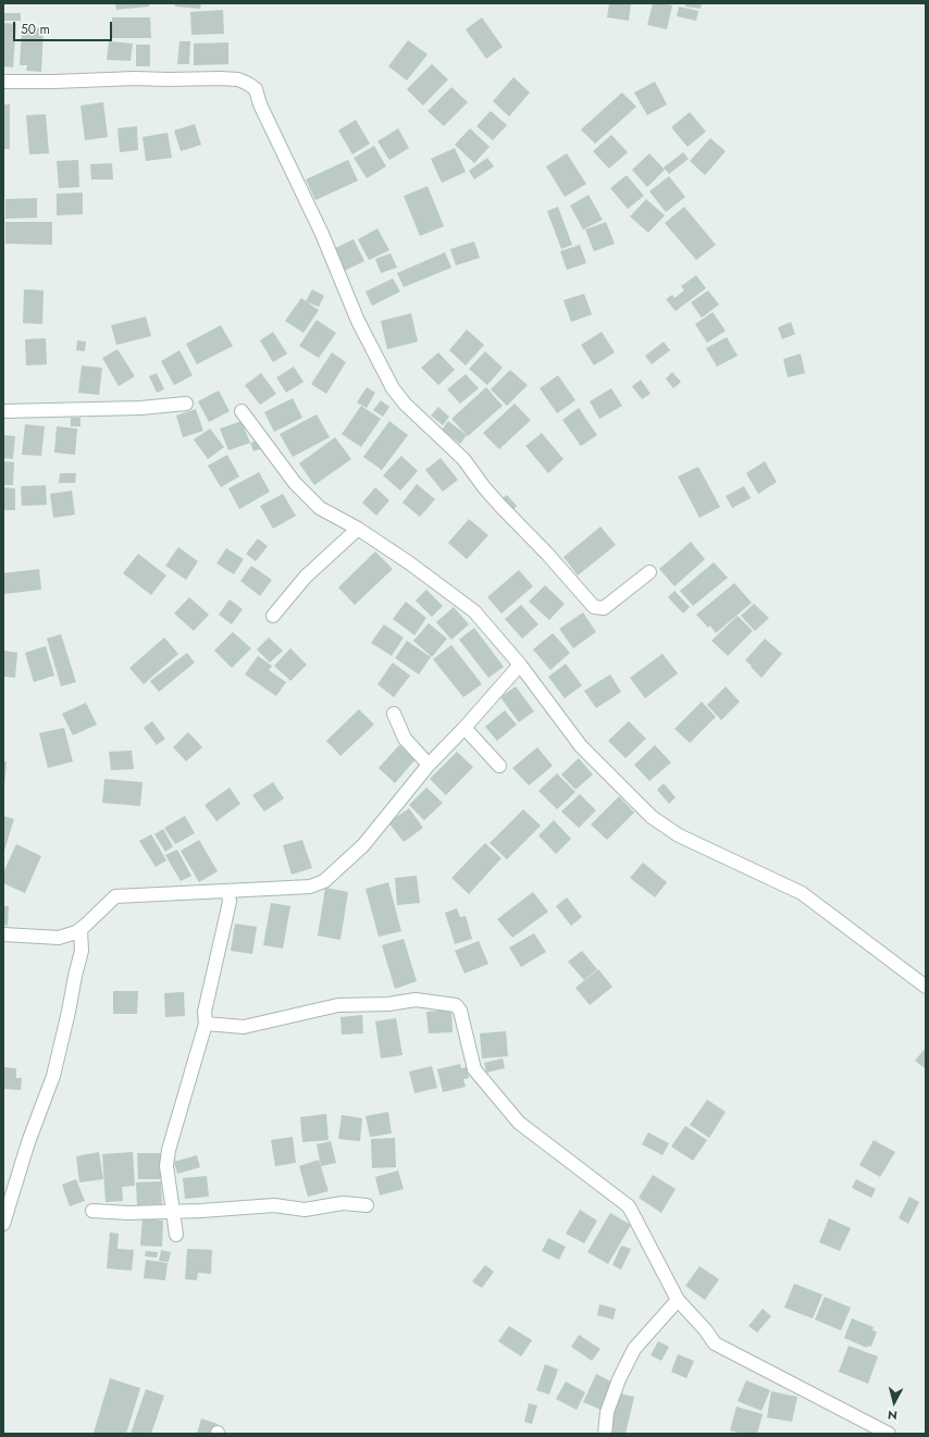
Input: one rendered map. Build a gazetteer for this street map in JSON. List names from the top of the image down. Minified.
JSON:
{"scale_bar":"50 m","north":"bottom"}
